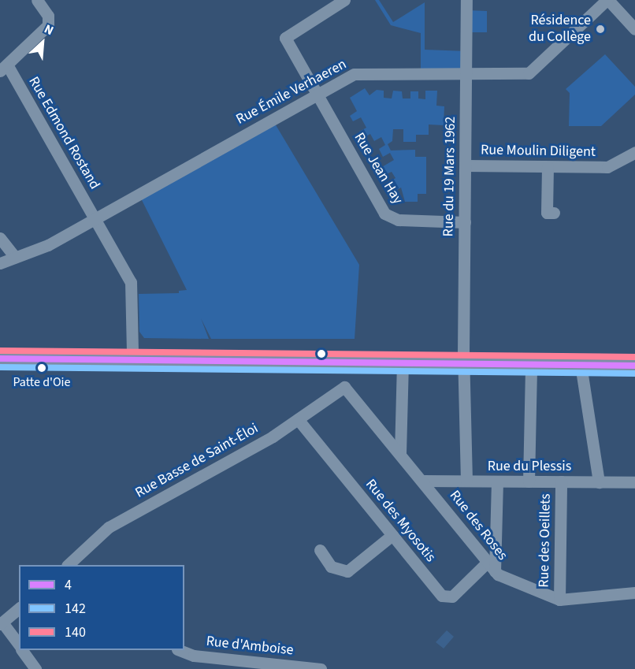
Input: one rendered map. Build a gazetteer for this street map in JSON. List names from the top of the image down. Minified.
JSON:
{"streets":{"street":["Rue Émile Verhaeren","Rue Edmond Rostand","Rue Moulin Diligent","Rue Jean Hay","Rue du 19 Mars 1962","Rue Basse de Saint-Éloi","Rue du Plessis","Rue des Myosotis","Rue des Roses","Rue des Oeillets","Rue d'Amboise"]},"crossings":[["Rue Émile Verhaeren","Rue Edmond Rostand"],["Rue Émile Verhaeren","Rue Jean Hay"],["Rue Émile Verhaeren","Rue du 19 Mars 1962"],["Rue Moulin Diligent","Rue du 19 Mars 1962"],["Rue Jean Hay","Rue du 19 Mars 1962"],["Rue du 19 Mars 1962","Rue du Plessis"],["Rue Basse de Saint-Éloi","Rue des Myosotis"],["Rue Basse de Saint-Éloi","Rue des Roses"],["Rue du Plessis","Rue des Roses"],["Rue du Plessis","Rue des Oeillets"],["Rue des Myosotis","Rue des Roses"],["Rue des Roses","Rue des Oeillets"]],"places":["Résidence du Collège","Patte d'Oie"],"lines":["transit line 140","transit line 4","transit line 142"],"legend":["4","142","140"],"north":"top right"}
